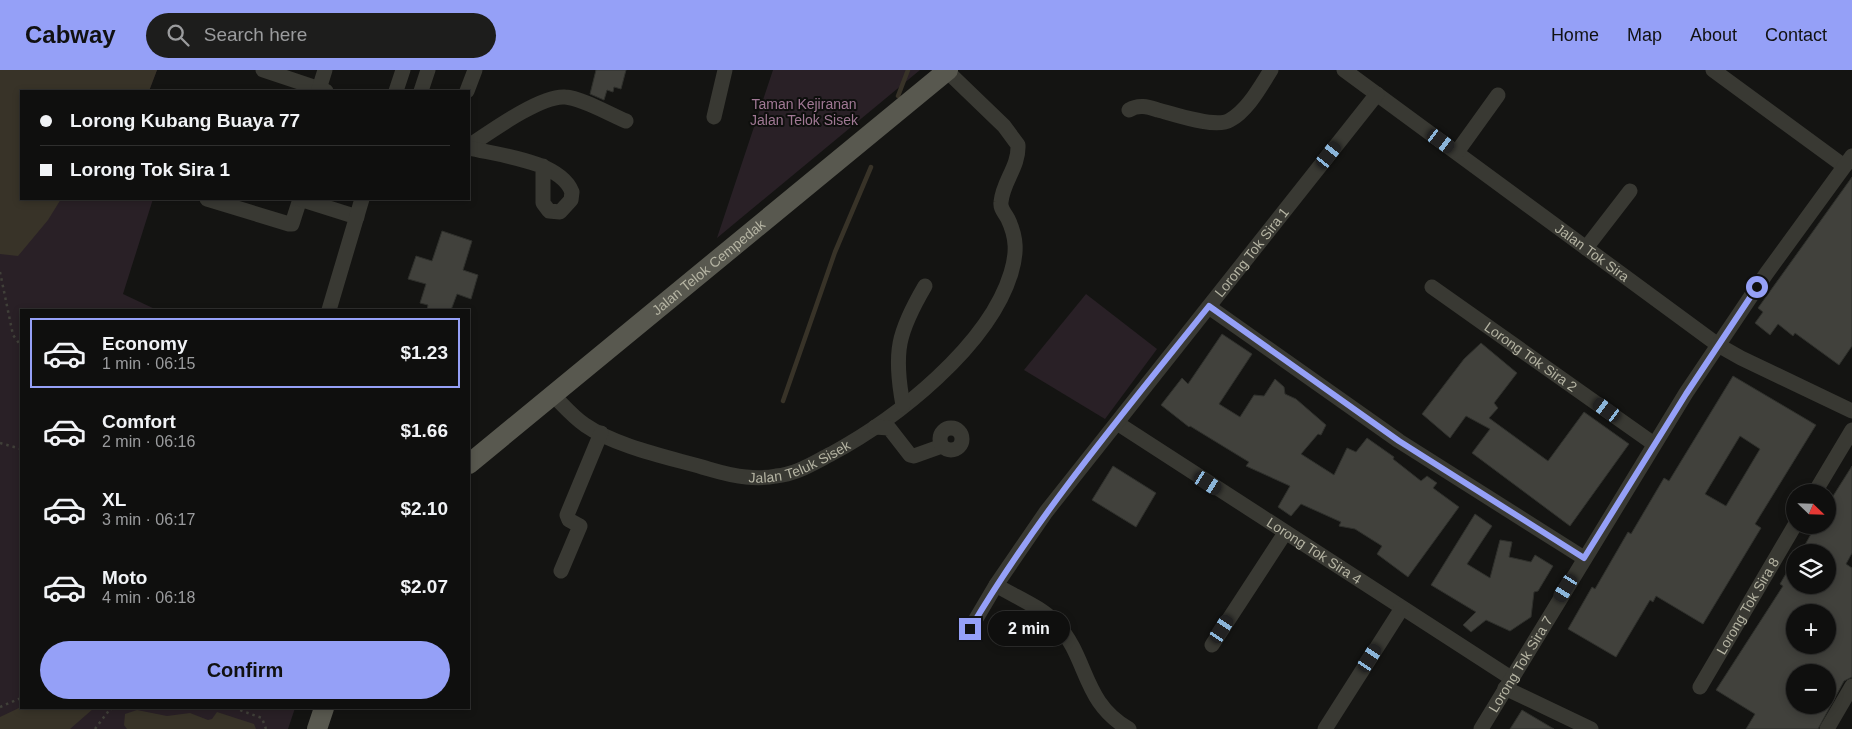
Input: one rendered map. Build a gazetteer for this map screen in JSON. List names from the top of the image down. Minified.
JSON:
{"streets":{"main road":["Jalan Telok Cempedak"],"street":["Lorong Tok Sira 1","Jalan Tok Sira","Lorong Tok Sira 2","Jalan Teluk Sisek","Lorong Tok Sira 4","Lorong Tok Sira 8","Lorong Tok Sira 7"]},"crossings":[["Lorong Tok Sira 1","Jalan Tok Sira"],["Lorong Tok Sira 1","Lorong Tok Sira 4"],["Jalan Tok Sira","Lorong Tok Sira 7"],["Jalan Telok Cempedak","Jalan Teluk Sisek"],["Lorong Tok Sira 2","Lorong Tok Sira 7"],["Lorong Tok Sira 4","Lorong Tok Sira 7"]],"parks":["Taman Kejiranan Jalan Telok Sisek"],"north":"bottom right","page":{"header":"Cabway","search":"Search here","nav":["Home","Map","About","Contact"],"banner":["Lorong Kubang Buaya 77","Lorong Tok Sira 1"],"list":[{"name":"Economy","note":"1 min · 06:15","value":"$1.23"},{"name":"Comfort","note":"2 min · 06:16","value":"$1.66"},{"name":"XL","note":"3 min · 06:17","value":"$2.10"},{"name":"Moto","note":"4 min · 06:18","value":"$2.07"}],"map_buttons":["+","−"],"bubble":"2 min","buttons":"Confirm"}}
